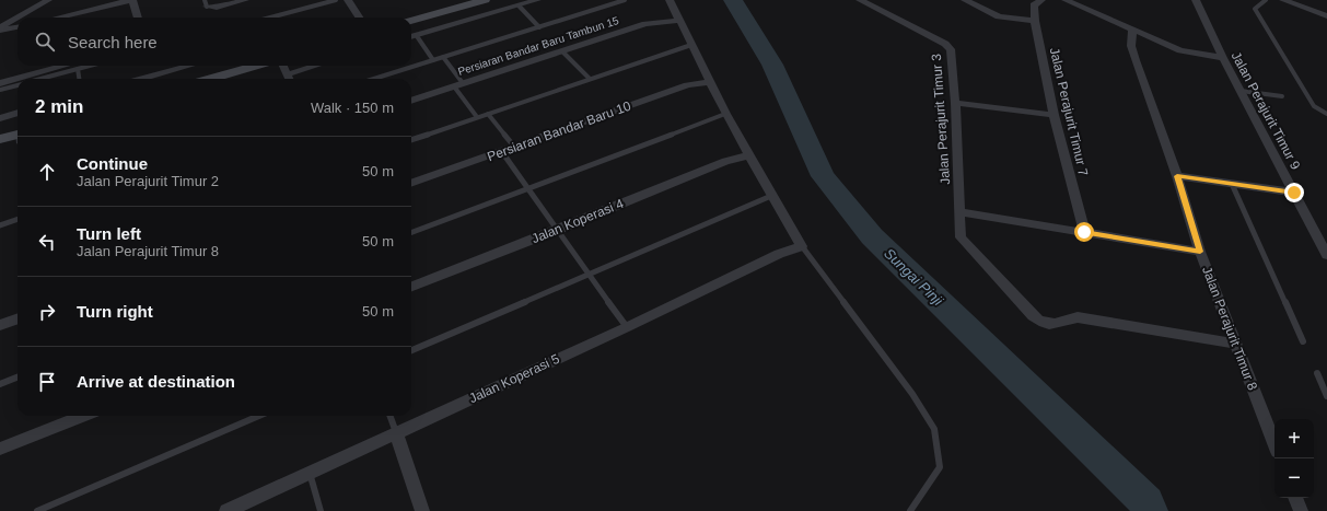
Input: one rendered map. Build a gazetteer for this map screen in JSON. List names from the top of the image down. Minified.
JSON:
{"streets":{"street":["Persiaran Bandar Baru Tambun 15","Jalan Perajurit Timur 9","Jalan Perajurit Timur 7","Jalan Perajurit Timur 3","Persiaran Bandar Baru 10","Jalan Koperasi 4","Jalan Perajurit Timur 8","Jalan Koperasi 5"]},"crossings":[["Jalan Perajurit Timur 3","Jalan Perajurit Timur 8"]],"water":["Sungai Pinji"],"page":{"search":"Search here","heading":["2 min","Walk · 150 m"],"list":[["Continue","Jalan Perajurit Timur 2","50 m"],["Turn left","Jalan Perajurit Timur 8","50 m"],["Turn right","50 m"],"Arrive at destination"],"map_buttons":["+","−"]}}
